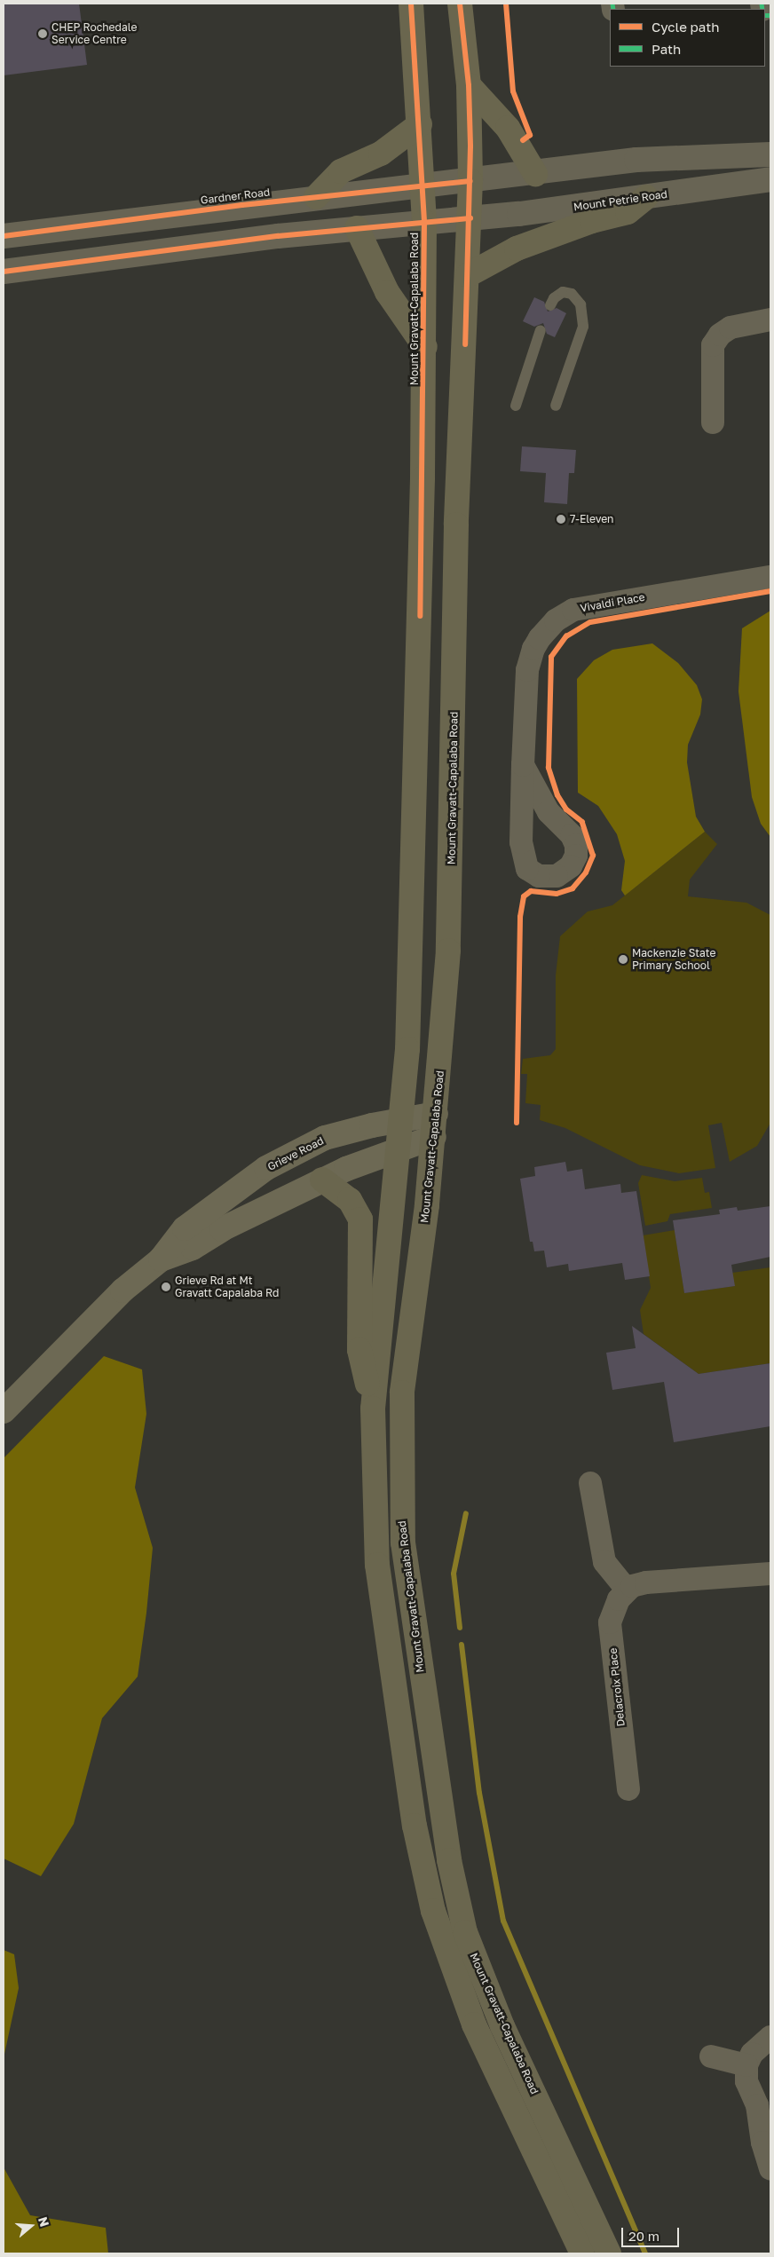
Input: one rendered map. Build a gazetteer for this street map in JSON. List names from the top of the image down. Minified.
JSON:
{"streets":{"highway":["Mount Gravatt-Capalaba Road"],"main road":["Grieve Road"],"street":["Gardner Road","Mount Petrie Road","Vivaldi Place","Delacroix Place"]},"crossings":[["Gardner Road","Mount Gravatt-Capalaba Road"],["Mount Petrie Road","Mount Gravatt-Capalaba Road"],["Mount Gravatt-Capalaba Road","Grieve Road"]],"places":["CHEP Rochedale Service Centre","7-Eleven","Mackenzie State Primary School","Grieve Rd at Mt Gravatt Capalaba Rd"],"legend":["Cycle path","Path"],"scale_bar":"20 m","north":"right"}
